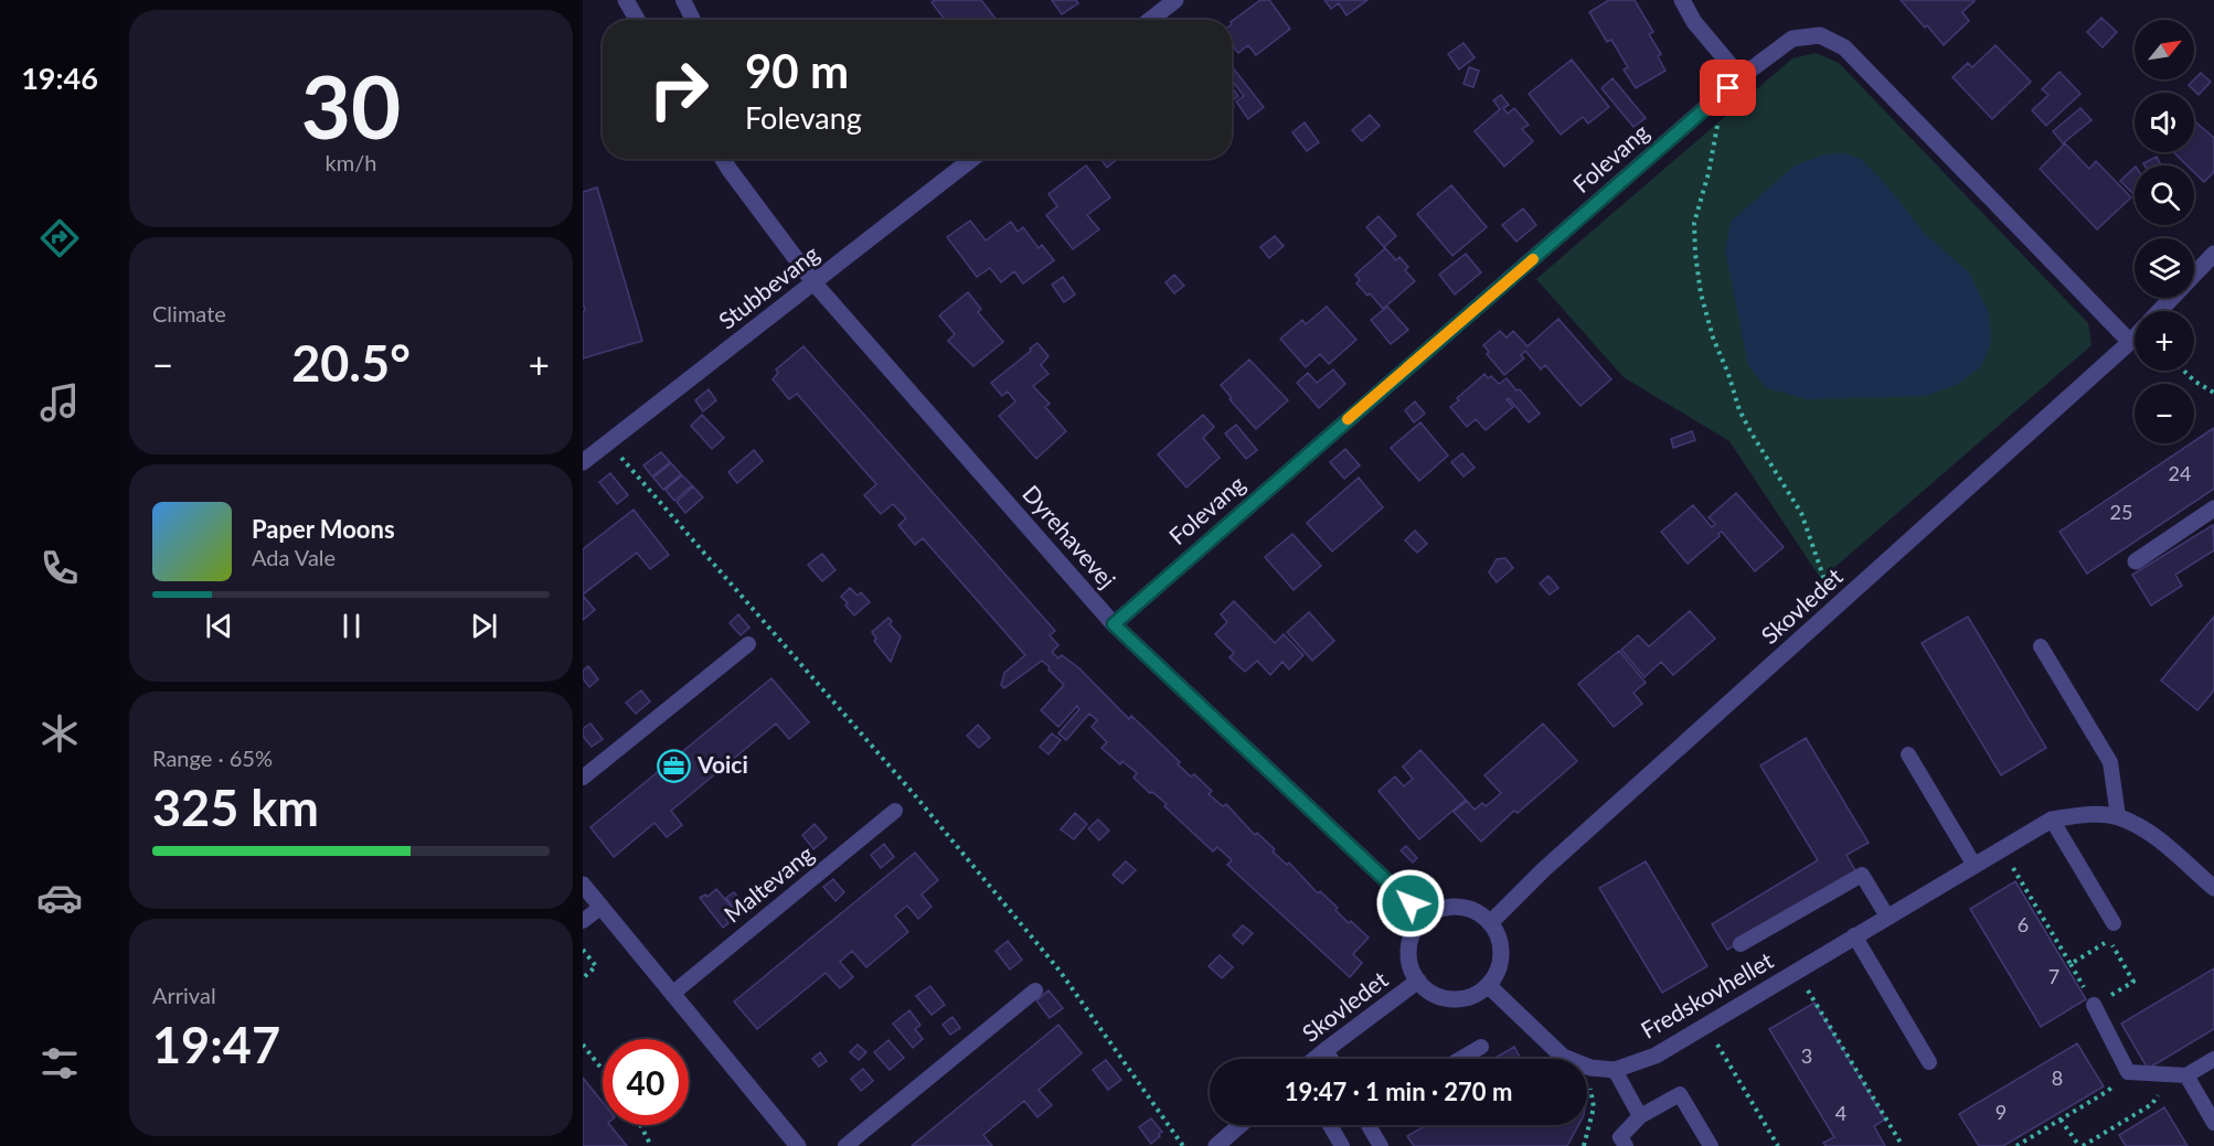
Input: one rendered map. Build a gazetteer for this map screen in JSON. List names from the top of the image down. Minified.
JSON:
{"streets":{"street":["Folevang","Stubbevang","Dyrehavevej","Skovledet","Fredskovhellet"],"lane":["Maltevang"]},"crossings":[["Folevang","Dyrehavevej"],["Folevang","Skovledet"],["Stubbevang","Dyrehavevej"],["Dyrehavevej","Skovledet"],["Dyrehavevej","Fredskovhellet"],["Skovledet","Fredskovhellet"]],"places":{"office":["Voici"]},"house_numbers":["24","25","6","7","3","8","9","4"],"north":"top right","page":{"tabs":"19:46","tile":[["30","km/h"],"Climate",["Range · 65%","325 km"],["Arrival","19:47"]],"map_buttons":["+","−"],"turn":["90 m","Folevang"],"heat":["−","20.5°","+"],"song":["Paper Moons","Ada Vale"],"limit":"40","trip":"19:47 · 1 min · 270 m"}}
